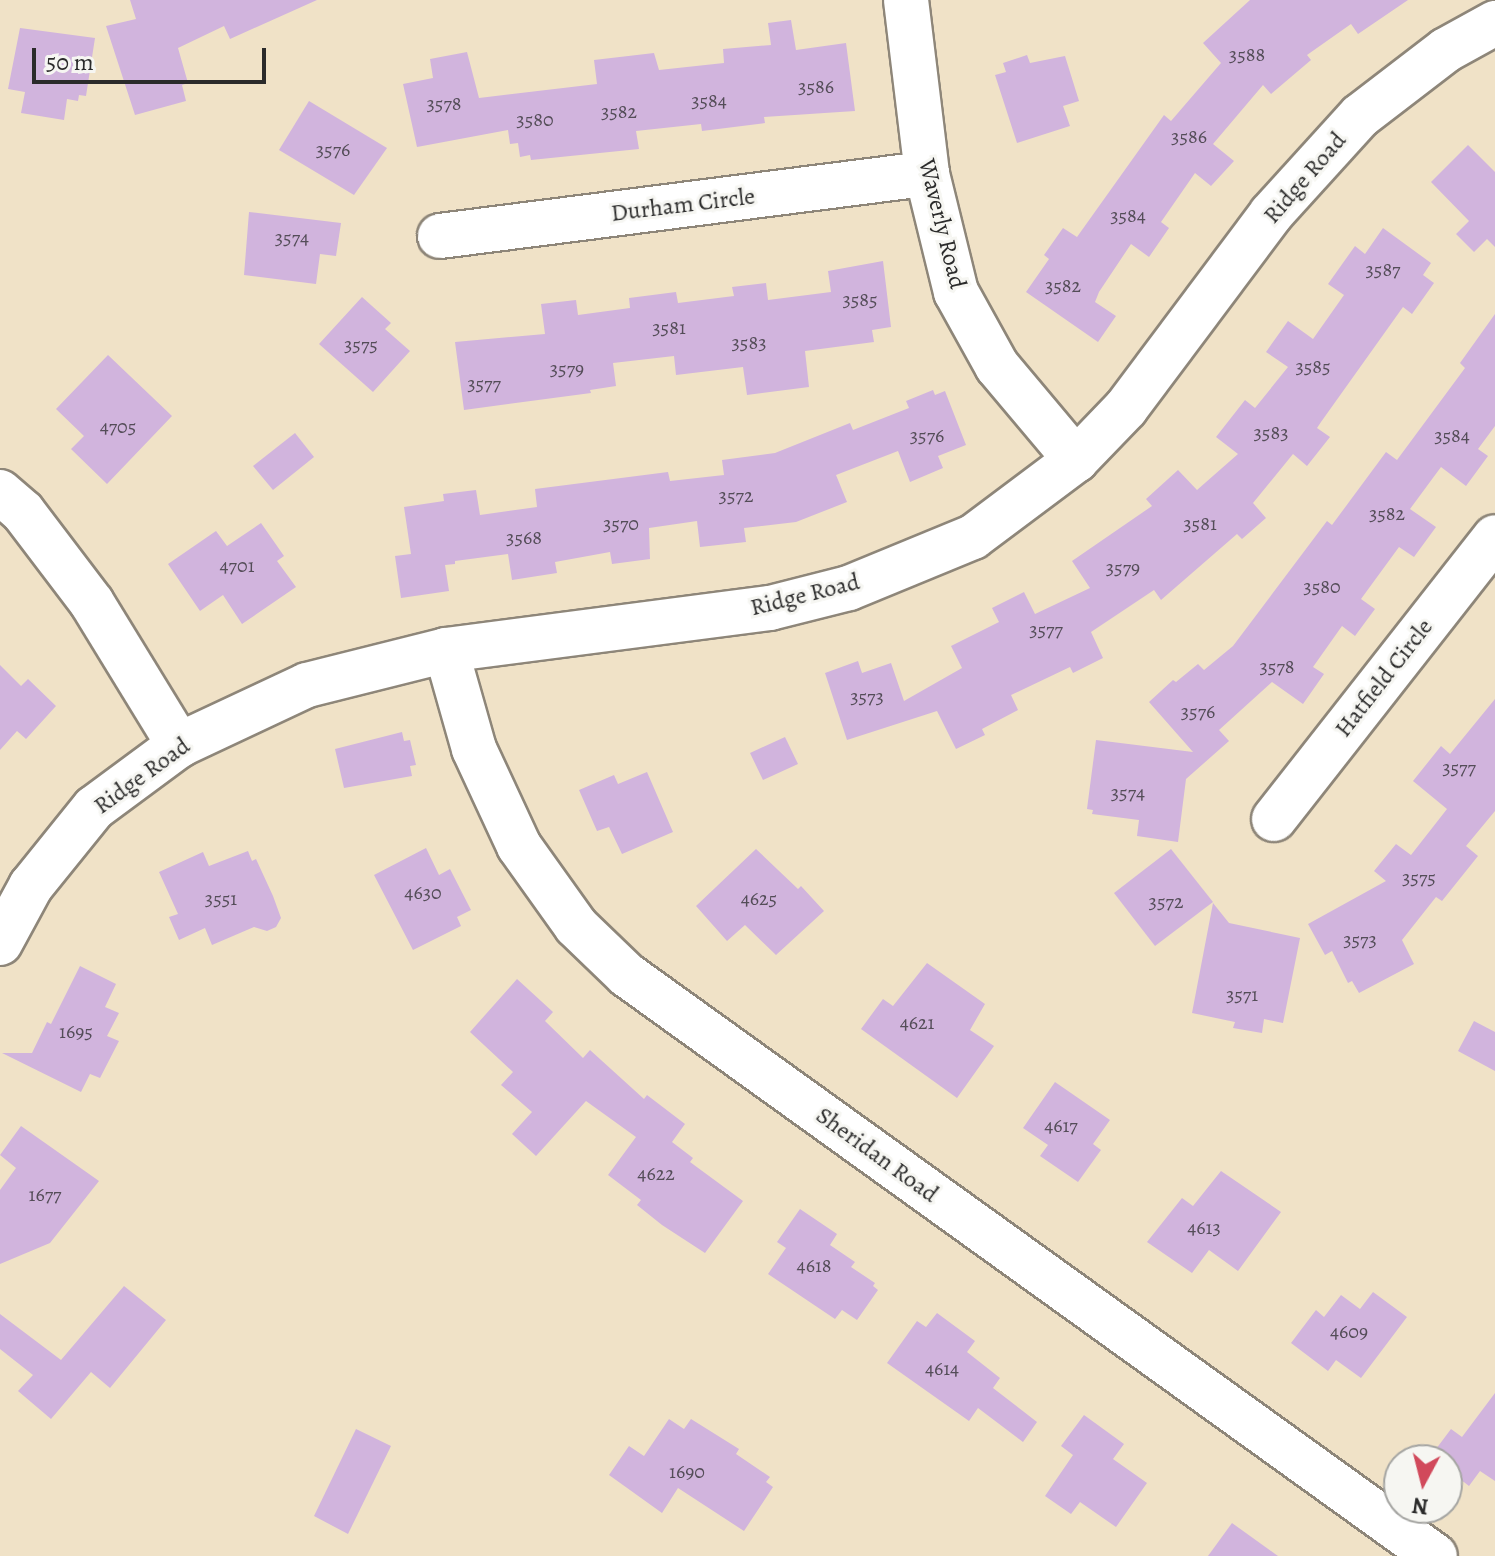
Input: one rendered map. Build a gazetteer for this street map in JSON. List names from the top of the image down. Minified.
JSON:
{"streets":{"street":["Ridge Road","Durham Circle","Waverly Road","Hatfield Circle","Sheridan Road"]},"crossings":[["Ridge Road","Waverly Road"],["Ridge Road","Sheridan Road"],["Durham Circle","Waverly Road"]],"house_numbers":["3588","3586","3584","3578","3582","3580","3586","3576","3584","3574","3587","3582","3585","3581","3583","3575","3585","3579","3577","4705","3583","3576","3584","3572","3582","3570","3581","3568","4701","3579","3580","3577","3578","3573","3576","3577","3574","3575","4630","3551","4625","3572","3573","3571","4621","1695","4617","4622","1677","4613","4618","4609","4614","1690"],"scale_bar":"50 m","north":"bottom"}
